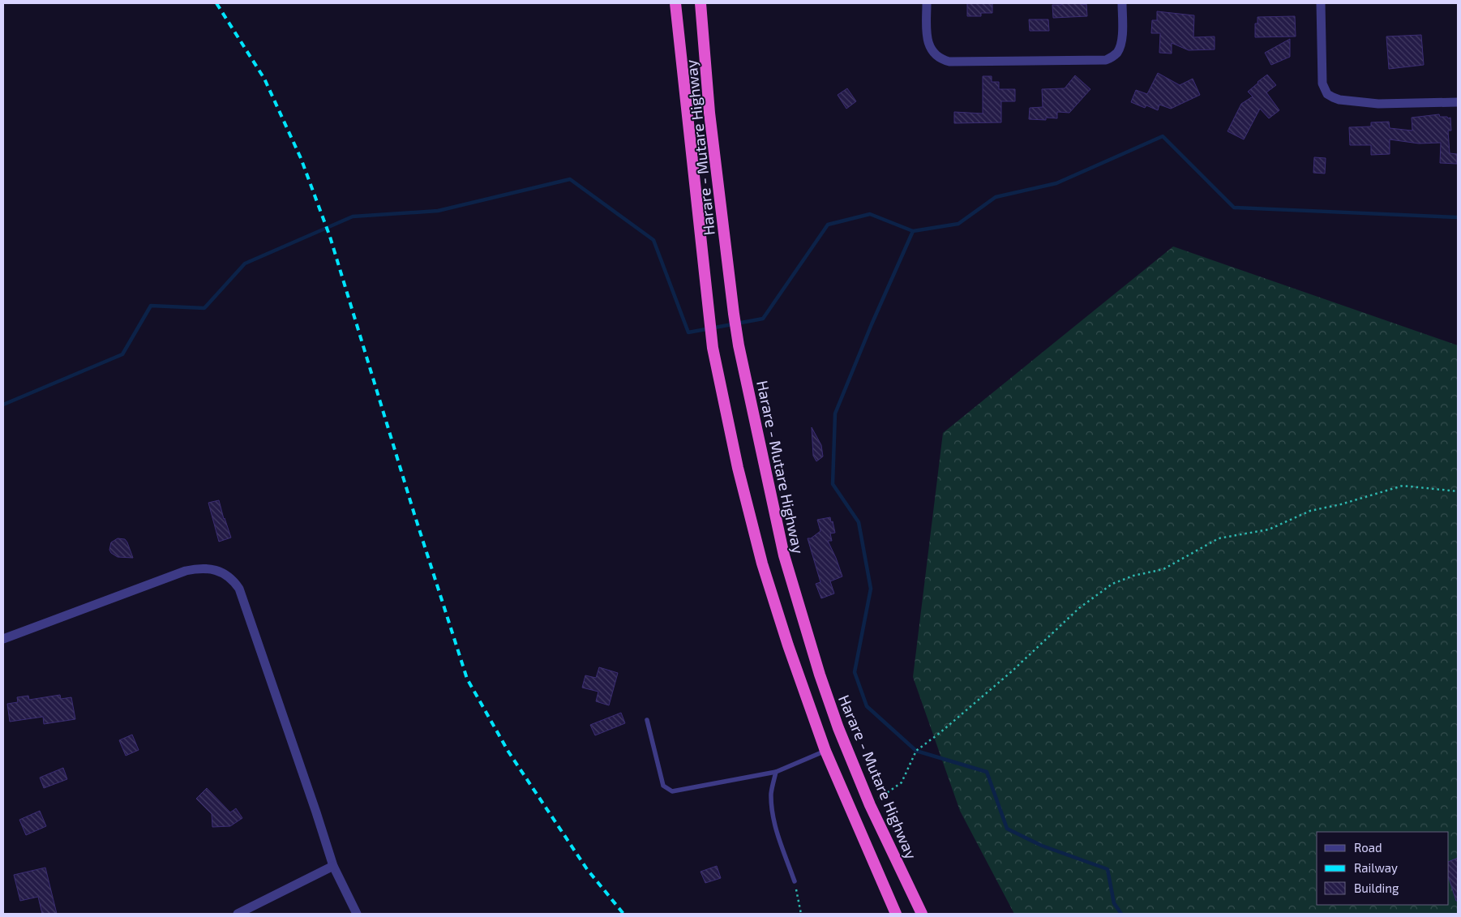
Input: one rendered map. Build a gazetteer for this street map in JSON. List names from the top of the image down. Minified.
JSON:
{"streets":{"highway":["Harare - Mutare Highway"]},"legend":["Road","Railway","Building"]}
